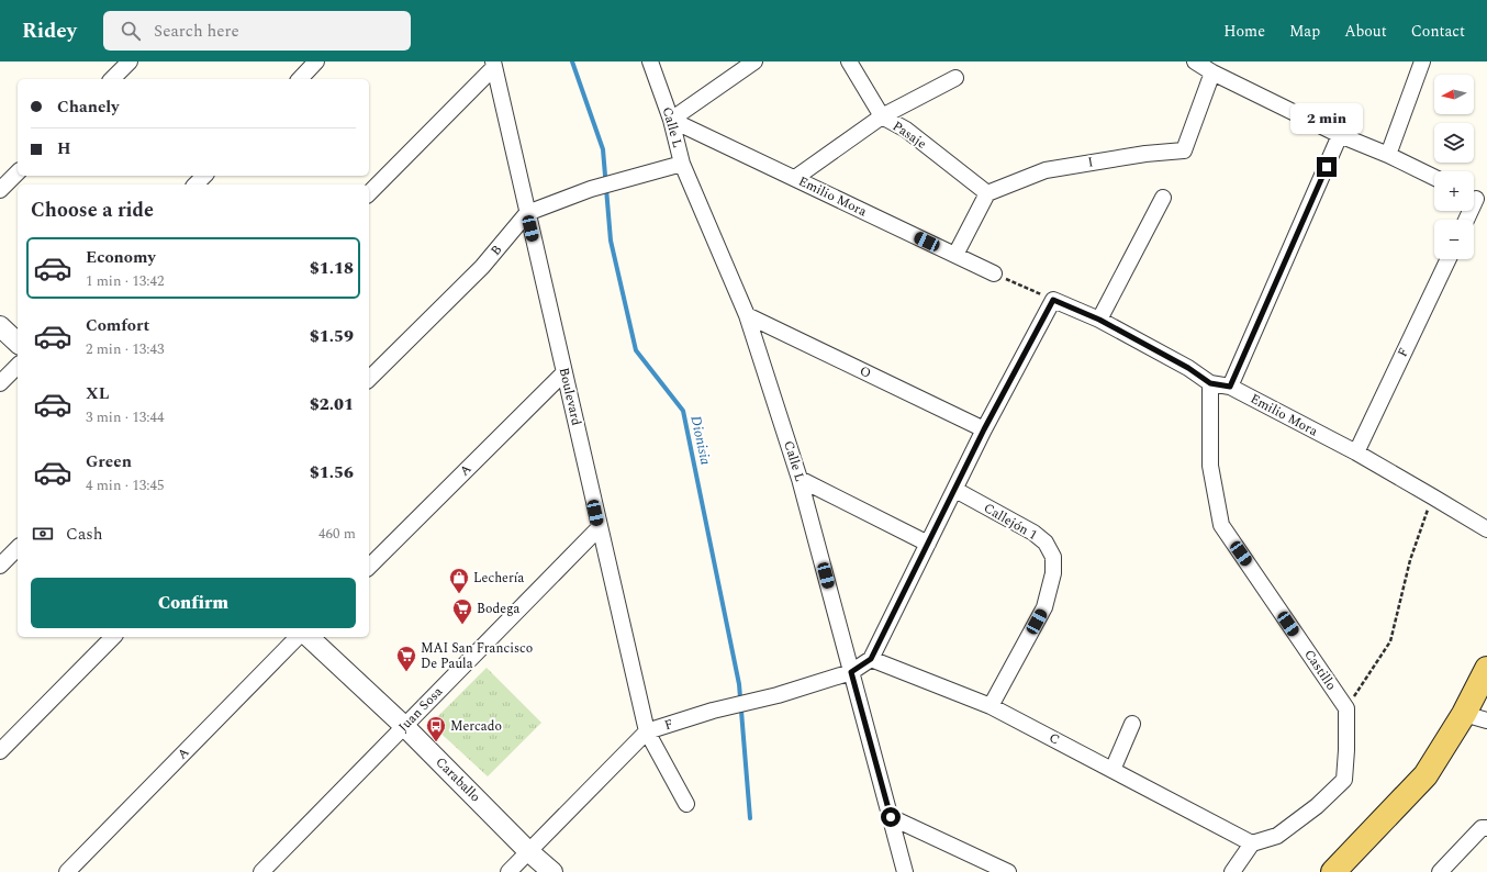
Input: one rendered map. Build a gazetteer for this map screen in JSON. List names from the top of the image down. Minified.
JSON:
{"streets":{"street":["Calle L","Pasaje","I","Emilio Mora","B","F","O","Boulevard","A","Callejón 1","Castillo","Juan Sosa","C","Caraballo"]},"crossings":[["Calle L","Emilio Mora"],["Calle L","B"],["Calle L","F"],["Calle L","O"],["Pasaje","I"],["Emilio Mora","F"],["Emilio Mora","Castillo"],["B","Boulevard"],["F","Boulevard"],["F","Caraballo"],["Boulevard","A"],["Boulevard","Juan Sosa"],["Callejón 1","C"],["Juan Sosa","Caraballo"]],"water":["Dionisia"],"places":{"shop":["Lechería"],"supermarket":["Bodega","MAI San Francisco De Paula"],"bus stop":["Mercado"]},"north":"left","page":{"header":"Ridey","search":"Search here","nav":["Home","Map","About","Contact"],"map_buttons":["+","−"],"banner":["Chanely","H"],"bubble":"2 min","heading":"Choose a ride","list":[{"name":"Economy","note":"1 min · 13:42","value":"$1.18"},{"name":"Comfort","note":"2 min · 13:43","value":"$1.59"},{"name":"XL","note":"3 min · 13:44","value":"$2.01"},{"name":"Green","note":"4 min · 13:45","value":"$1.56"}],"pay":["Cash","460 m"],"buttons":"Confirm"}}
